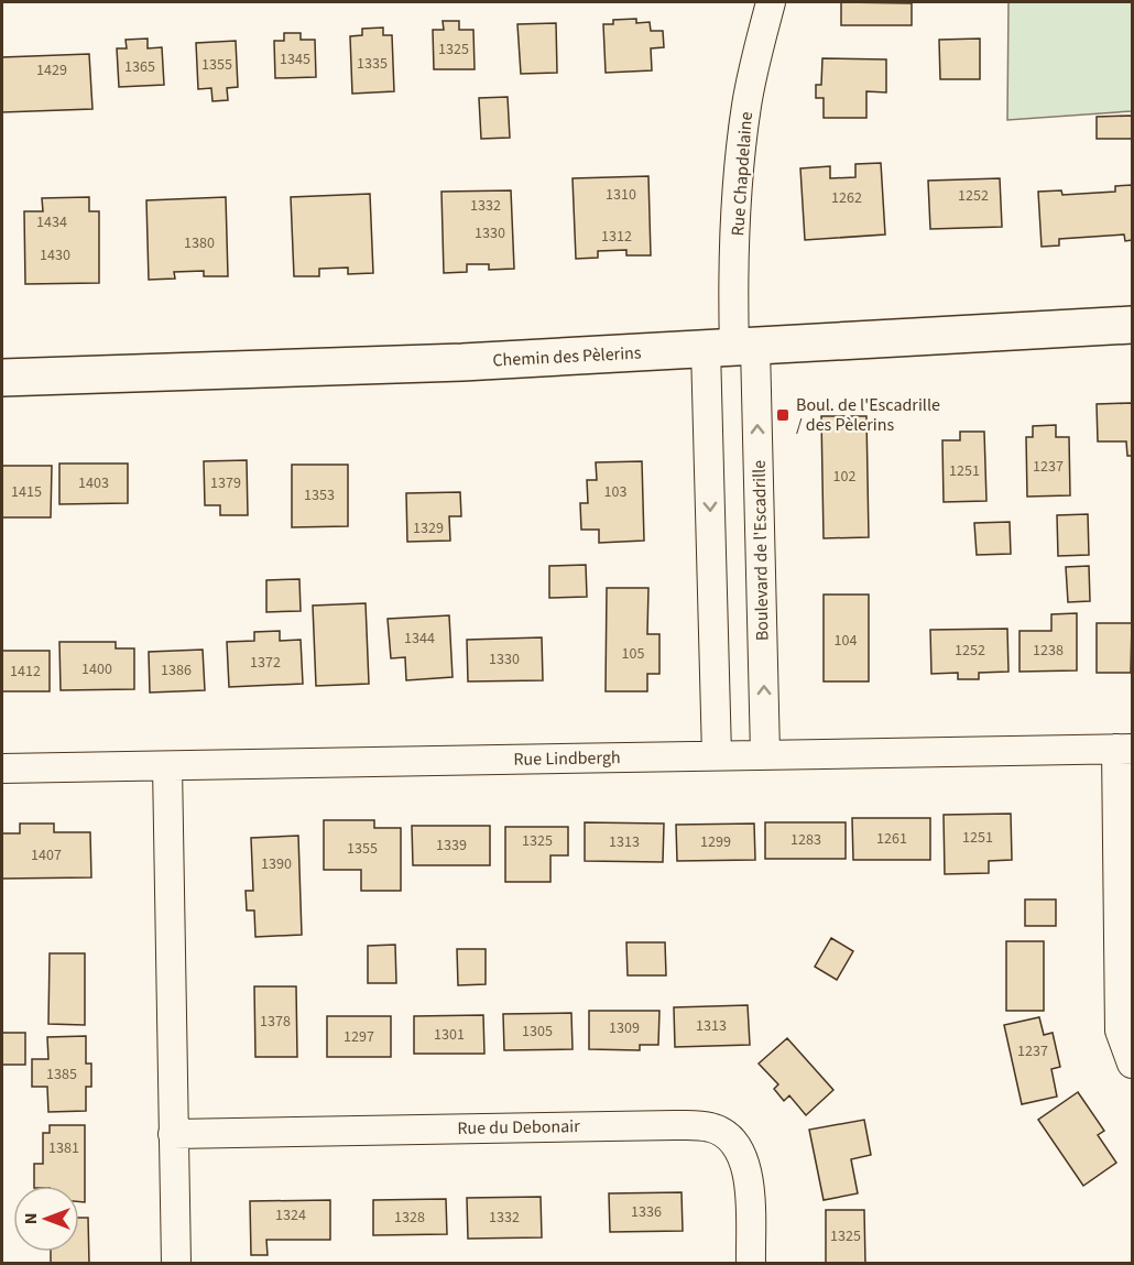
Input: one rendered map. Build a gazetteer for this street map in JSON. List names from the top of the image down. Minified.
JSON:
{"streets":{"street":["Rue Chapdelaine","Chemin des Pèlerins","Boulevard de l'Escadrille","Rue Lindbergh","Rue du Debonair"]},"crossings":[["Rue Chapdelaine","Chemin des Pèlerins"],["Rue Chapdelaine","Boulevard de l'Escadrille"],["Chemin des Pèlerins","Boulevard de l'Escadrille"],["Boulevard de l'Escadrille","Rue Lindbergh"]],"places":{"transit":["Boul. de l'Escadrille / des Pèlerins"]},"house_numbers":["1325","1345","1335","1355","1365","1429","1310","1252","1262","1332","1434","1330","1312","1380","1430","1237","1251","102","1403","1379","1415","103","1353","1329","1344","104","1252","1238","105","1330","1372","1400","1386","1412","1251","1261","1283","1325","1313","1299","1339","1355","1407","1390","1378","1313","1309","1305","1301","1297","1237","1385","1381","1336","1324","1328","1332","1325"],"north":"left"}
